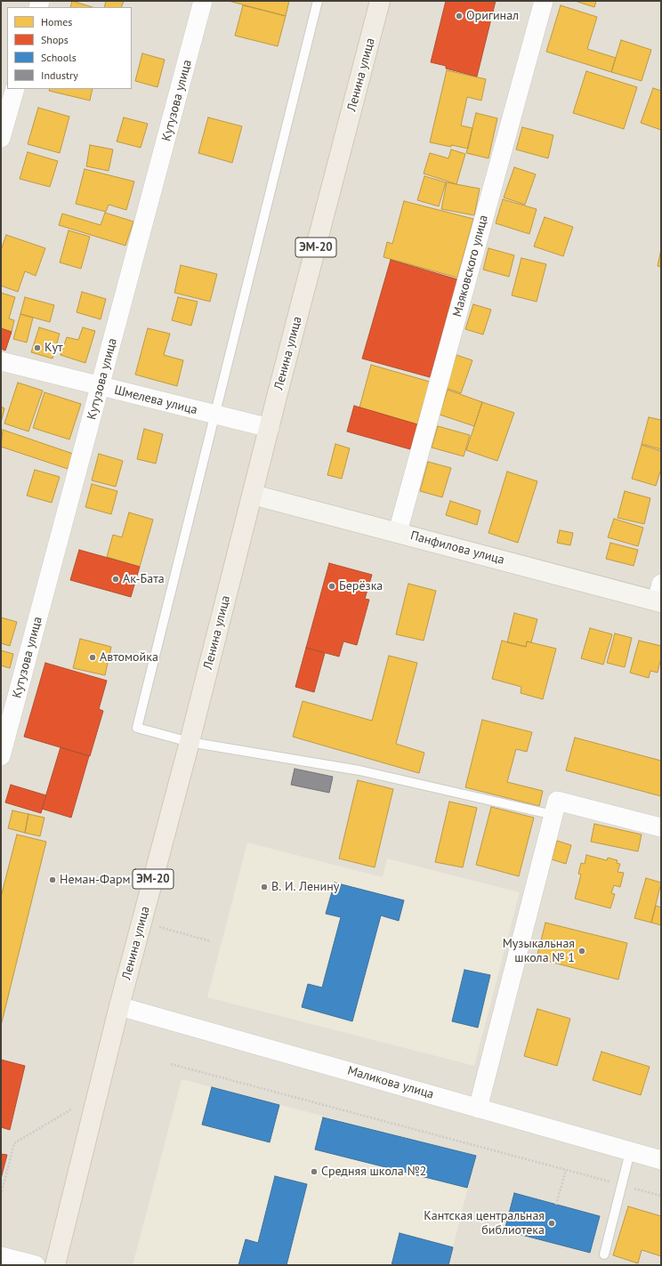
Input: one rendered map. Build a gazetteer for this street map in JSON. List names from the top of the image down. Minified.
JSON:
{"streets":{"main road":["Ленина улица","ЭМ-20"],"street":["Кутузова улица","Маяковского улица","Шмелева улица","Панфилова улица","Маликова улица"]},"crossings":[["Ленина улица","Шмелева улица"],["Ленина улица","Панфилова улица"],["Ленина улица","Маликова улица"],["Кутузова улица","Шмелева улица"],["Маяковского улица","Панфилова улица"]],"places":["Оригинал","Кут","Ак-Бата","Берёзка","Автомойка","Неман-Фарм","В. И. Ленину","Музыкальная школа № 1","Средняя школа №2","Кантская центральная библиотека"],"legend":["Homes","Shops","Schools","Industry"]}
